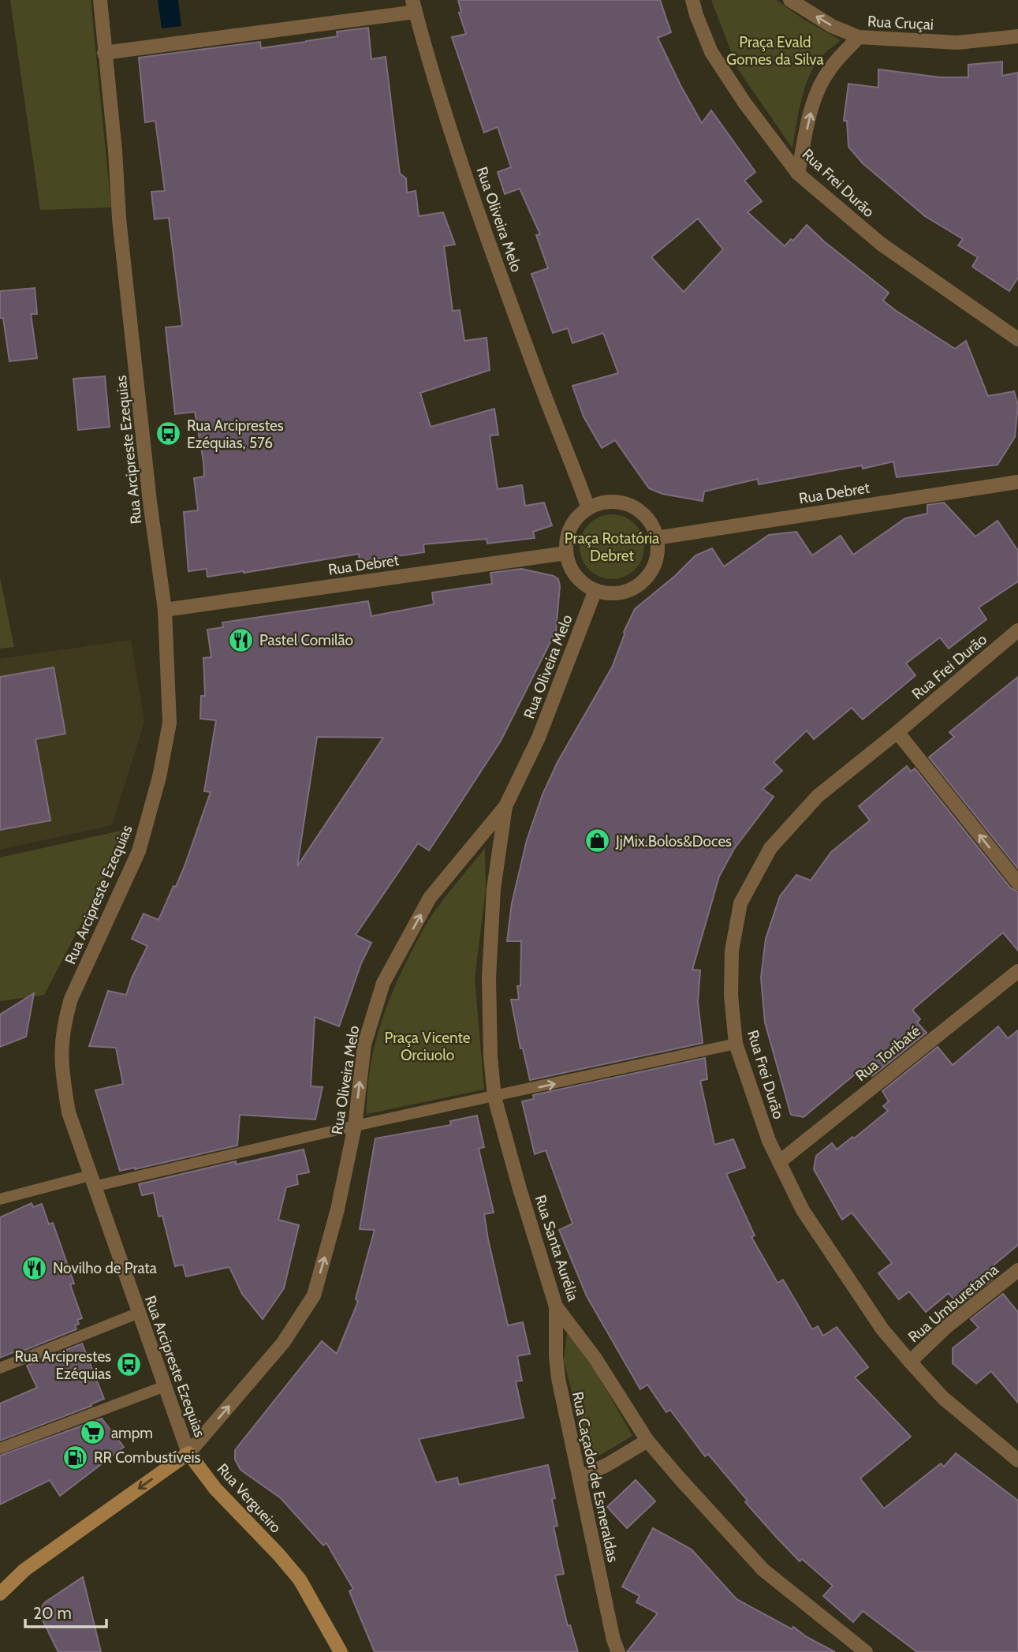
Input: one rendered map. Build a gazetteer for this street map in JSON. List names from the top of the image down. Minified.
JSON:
{"streets":{"main road":["Rua Vergueiro"],"street":["Rua Cruçai","Rua Frei Durão","Rua Oliveira Melo","Rua Arcipreste Ezequias","Rua Debret","Rua Toribaté","Rua Santa Aurélia","Rua Umburetama","Rua Caçador de Esmeraldas"]},"crossings":[["Rua Frei Durão","Rua Toribaté"],["Rua Frei Durão","Rua Umburetama"],["Rua Oliveira Melo","Rua Arcipreste Ezequias"],["Rua Oliveira Melo","Rua Debret"],["Rua Oliveira Melo","Rua Santa Aurélia"],["Rua Oliveira Melo","Rua Vergueiro"],["Rua Arcipreste Ezequias","Rua Debret"],["Rua Arcipreste Ezequias","Rua Vergueiro"],["Rua Santa Aurélia","Rua Caçador de Esmeraldas"]],"one_way":["Rua Oliveira Melo"],"parks":["Praça Evald Gomes da Silva","Praça Rotatória Debret","Praça Vicente Orciuolo"],"places":{"bus stop":["Rua Arciprestes Ezéquias, 576","Rua Arciprestes Ezéquias"],"restaurant":["Pastel Comilão","Novilho de Prata"],"shop":["JjMix.Bolos&Doces"],"supermarket":["ampm"],"fuel station":["RR Combustíveis"]},"scale_bar":"20 m"}
